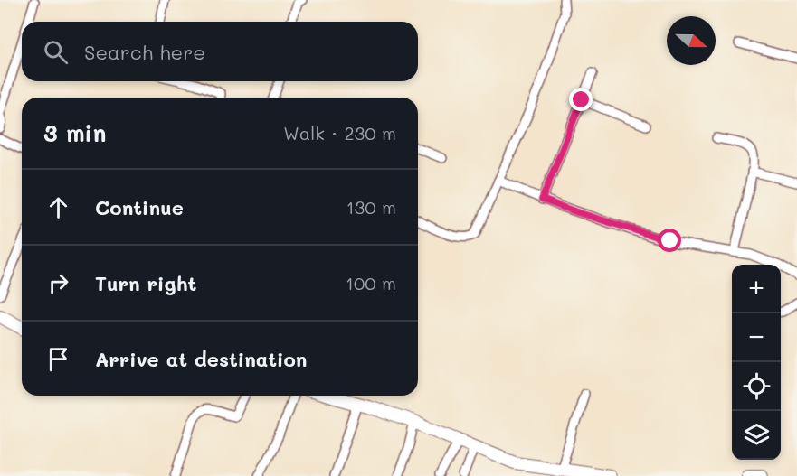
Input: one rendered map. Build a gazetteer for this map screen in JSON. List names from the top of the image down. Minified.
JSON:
{"north":"right","page":{"search":"Search here","heading":["3 min","Walk · 230 m"],"list":[["Continue","130 m"],["Turn right","100 m"],"Arrive at destination"],"map_buttons":["+","−"]}}
